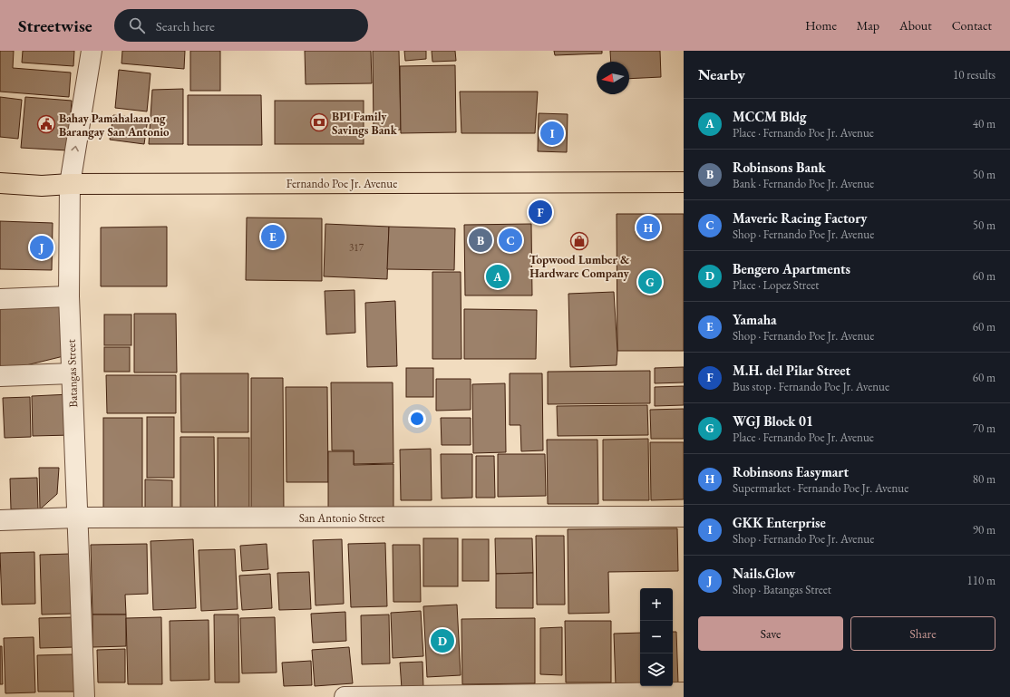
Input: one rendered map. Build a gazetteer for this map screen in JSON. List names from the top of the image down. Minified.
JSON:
{"streets":{"main road":["Fernando Poe Jr. Avenue"],"street":["Batangas Street","San Antonio Street"]},"crossings":[["Fernando Poe Jr. Avenue","Batangas Street"],["Batangas Street","San Antonio Street"]],"places":{"bank":["BPI Family Savings Bank"],"public building":["Bahay Pamahalaan ng Barangay San Antonio"],"shop":["Topwood Lumber & Hardware Company"]},"house_numbers":["317"],"north":"left","page":{"header":"Streetwise","search":"Search here","nav":["Home","Map","About","Contact"],"heading":["Nearby","10 results"],"list":[{"mark":"A","name":"MCCM Bldg","note":"Place · Fernando Poe Jr. Avenue","value":"40 m"},{"mark":"B","name":"Robinsons Bank","note":"Bank · Fernando Poe Jr. Avenue","value":"50 m"},{"mark":"C","name":"Maveric Racing Factory","note":"Shop · Fernando Poe Jr. Avenue","value":"50 m"},{"mark":"D","name":"Bengero Apartments","note":"Place · Lopez Street","value":"60 m"},{"mark":"E","name":"Yamaha","note":"Shop · Fernando Poe Jr. Avenue","value":"60 m"},{"mark":"F","name":"M.H. del Pilar Street","note":"Bus stop · Fernando Poe Jr. Avenue","value":"60 m"},{"mark":"G","name":"WGJ Block 01","note":"Place · Fernando Poe Jr. Avenue","value":"70 m"},{"mark":"H","name":"Robinsons Easymart","note":"Supermarket · Fernando Poe Jr. Avenue","value":"80 m"},{"mark":"I","name":"GKK Enterprise","note":"Shop · Fernando Poe Jr. Avenue","value":"90 m"},{"mark":"J","name":"Nails.Glow","note":"Shop · Batangas Street","value":"110 m"}],"pins":["I","F","H","E","B","C","J","A","G","D"],"map_buttons":["+","−"],"buttons":["Save","Share"]}}
